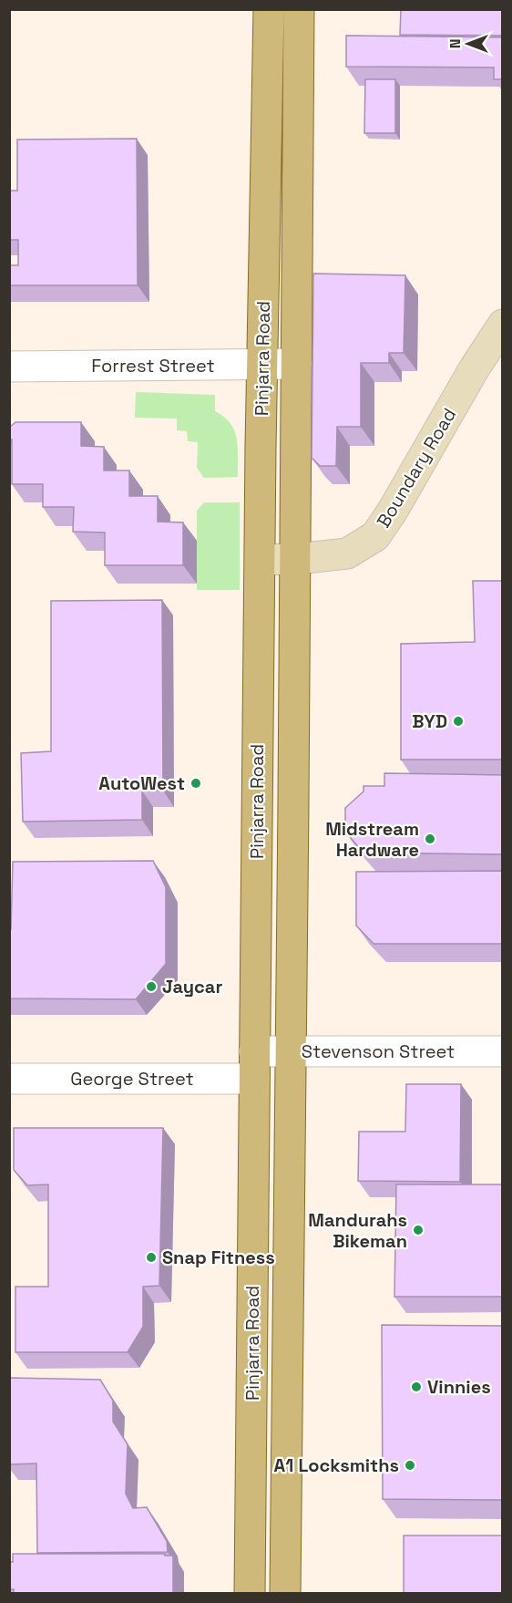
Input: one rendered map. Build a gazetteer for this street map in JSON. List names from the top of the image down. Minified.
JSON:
{"streets":{"main road":["Pinjarra Road"],"street":["Forrest Street","Boundary Road","Stevenson Street","George Street"]},"crossings":[["Pinjarra Road","Forrest Street"],["Pinjarra Road","Boundary Road"],["Pinjarra Road","Stevenson Street"],["Pinjarra Road","George Street"],["Stevenson Street","George Street"]],"places":["BYD","AutoWest","Midstream Hardware","Jaycar","Mandurahs Bikeman","Snap Fitness","Vinnies","A1 Locksmiths"],"north":"left"}
